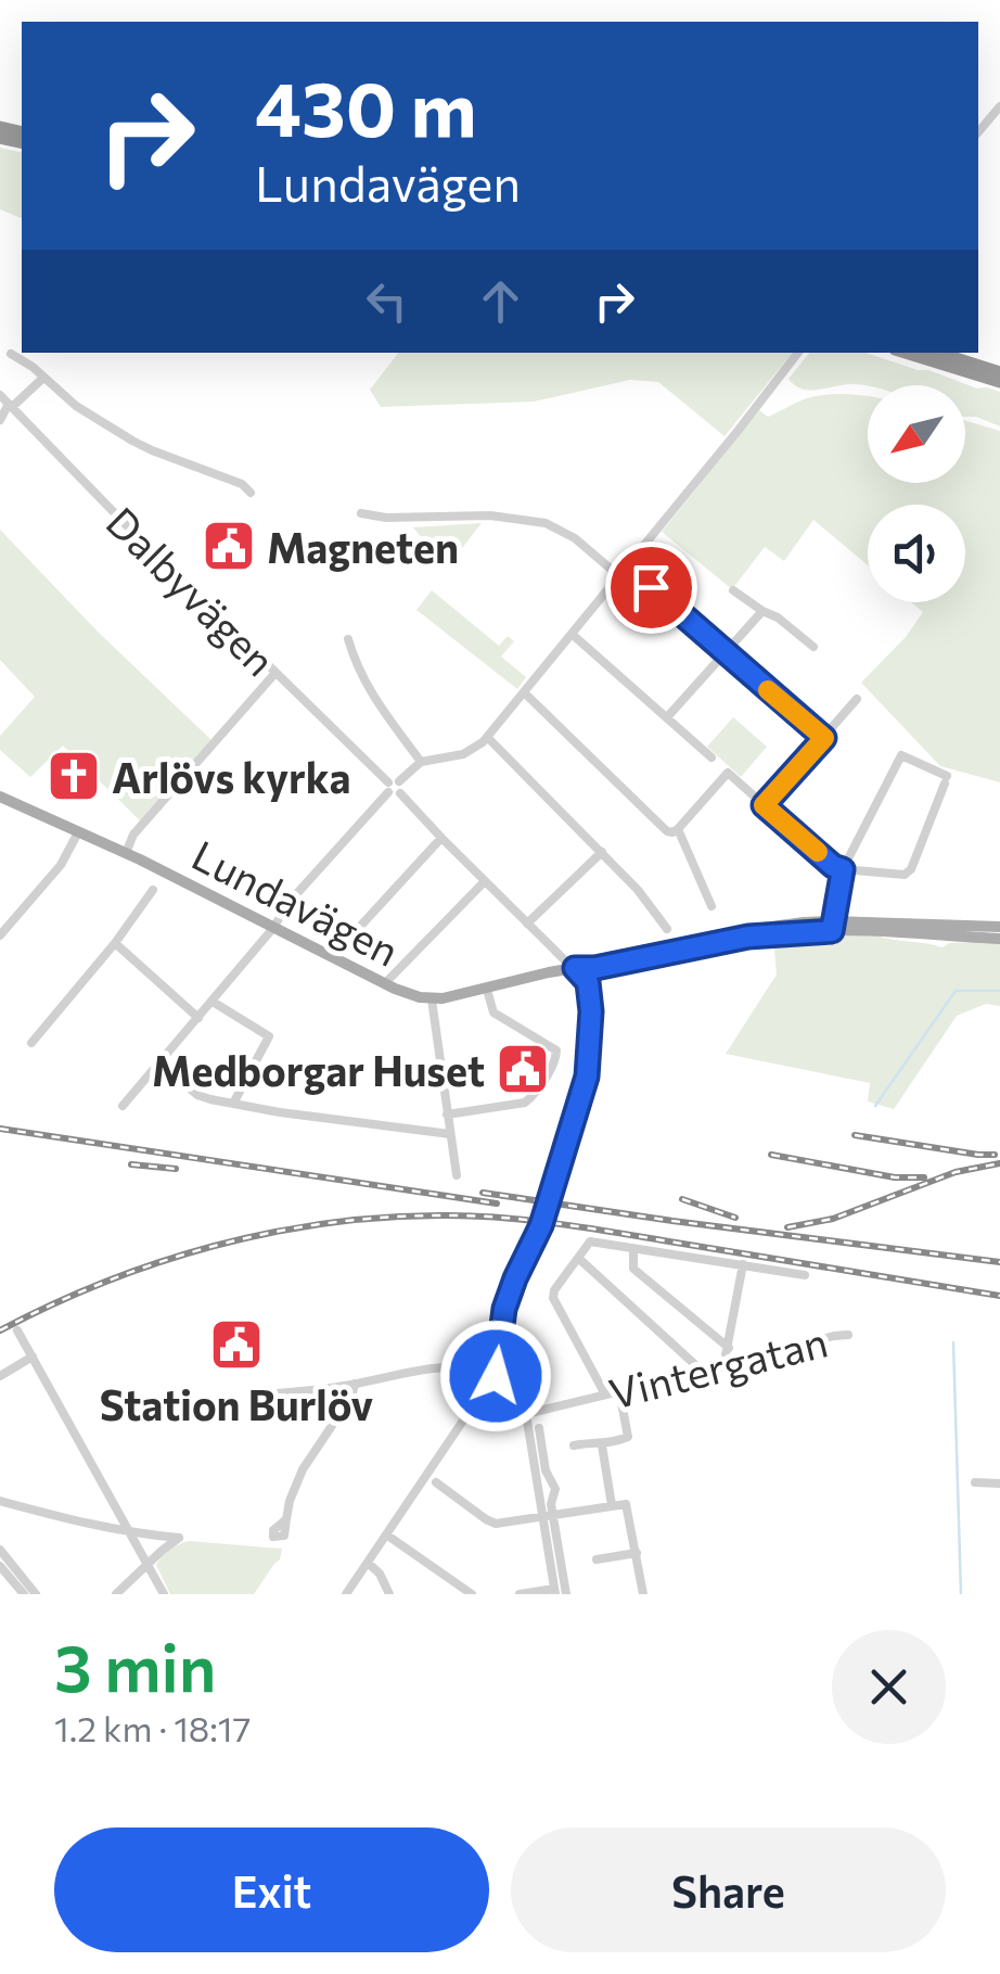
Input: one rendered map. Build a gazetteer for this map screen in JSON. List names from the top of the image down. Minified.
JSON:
{"streets":{"main road":["Lundavägen"],"street":["Dalbyvägen","Vintergatan"]},"crossings":[["Dalbyvägen","Lundavägen"]],"places":{"public building":["Magneten","Medborgar Huset","Station Burlöv"],"church":["Arlövs kyrka"]},"north":"bottom left","page":{"turn":["430 m","Lundavägen"],"heading":["3 min","1.2 km · 18:17"],"buttons":["Exit","Share"]}}
